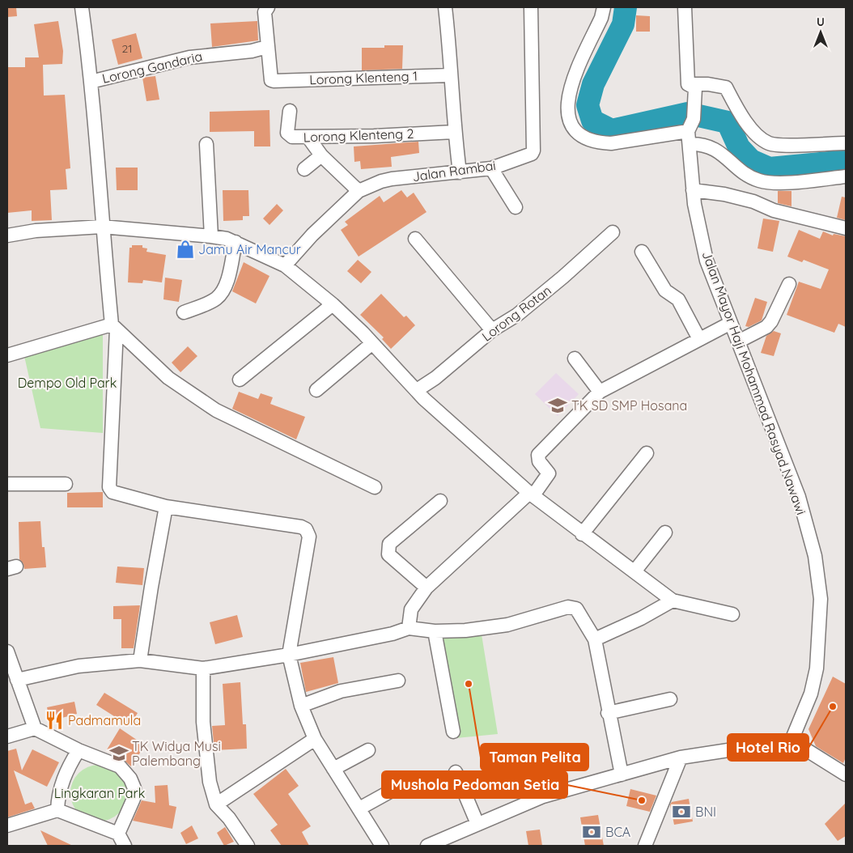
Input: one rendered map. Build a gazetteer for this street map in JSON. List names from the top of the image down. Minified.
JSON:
{"streets":{"street":["Lorong Gandaria","Lorong Klenteng 1","Lorong Klenteng 2","Jalan Rambai","Lorong Rotan","Jalan Mayor Haji Mohammad Rasyad Nawawi"]},"crossings":[["Lorong Gandaria","Lorong Klenteng 1"]],"parks":["Dempo Old Park","Lingkaran Park"],"places":{"shop":["Jamu Air Mancur"],"school or university":["TK SD SMP Hosana","TK Widya Musi Palembang"],"other":["Taman Pelita","Hotel Rio","Mushola Pedoman Setia"],"restaurant":["Padmamula"],"bank":["BNI","BCA"]},"house_numbers":["21"],"north":"top"}
